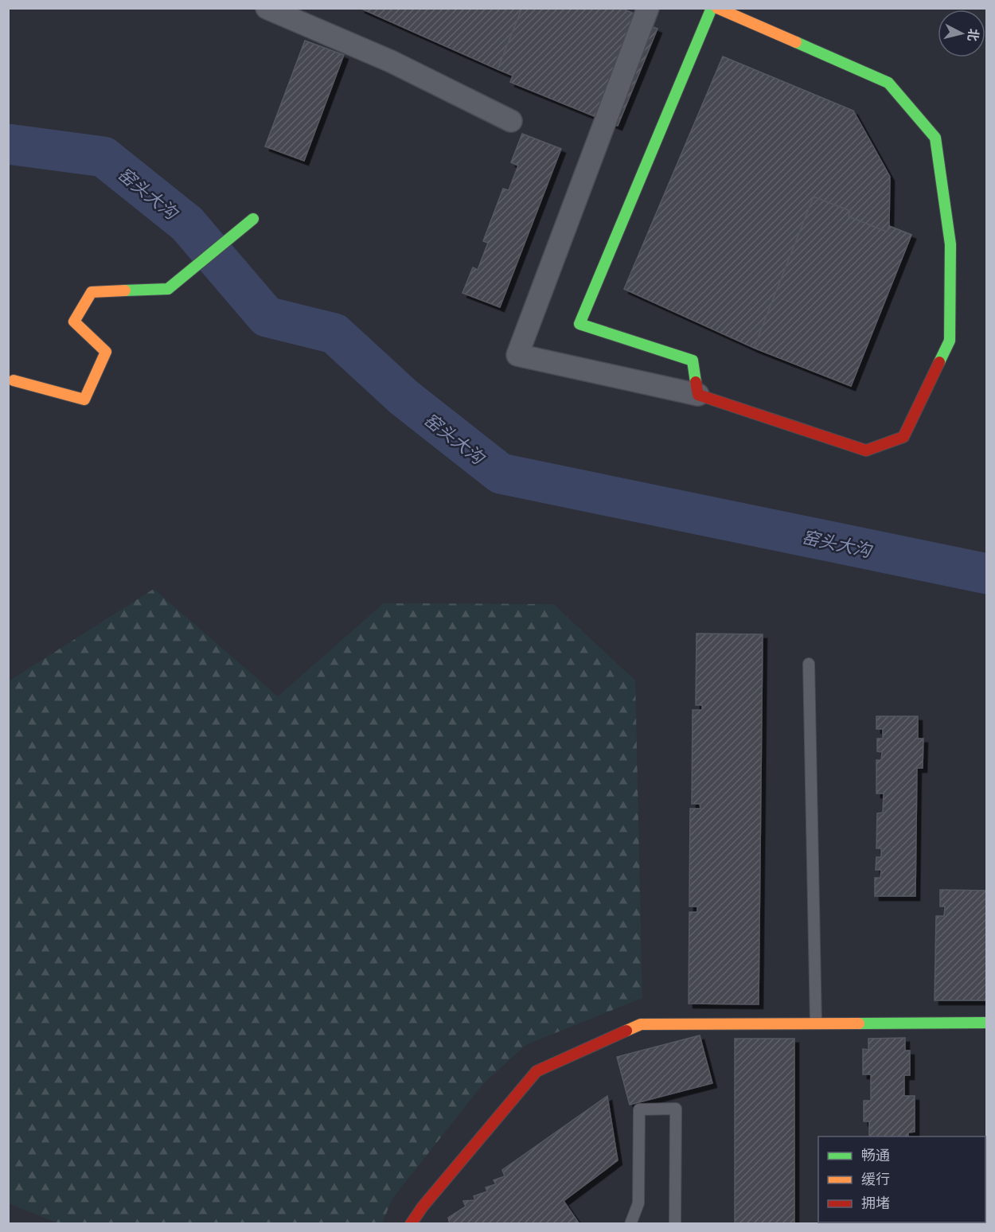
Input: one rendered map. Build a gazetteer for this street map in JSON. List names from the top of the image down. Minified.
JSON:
{"water":["窑头大沟"],"legend":["畅通","缓行","拥堵"],"north":"right"}
